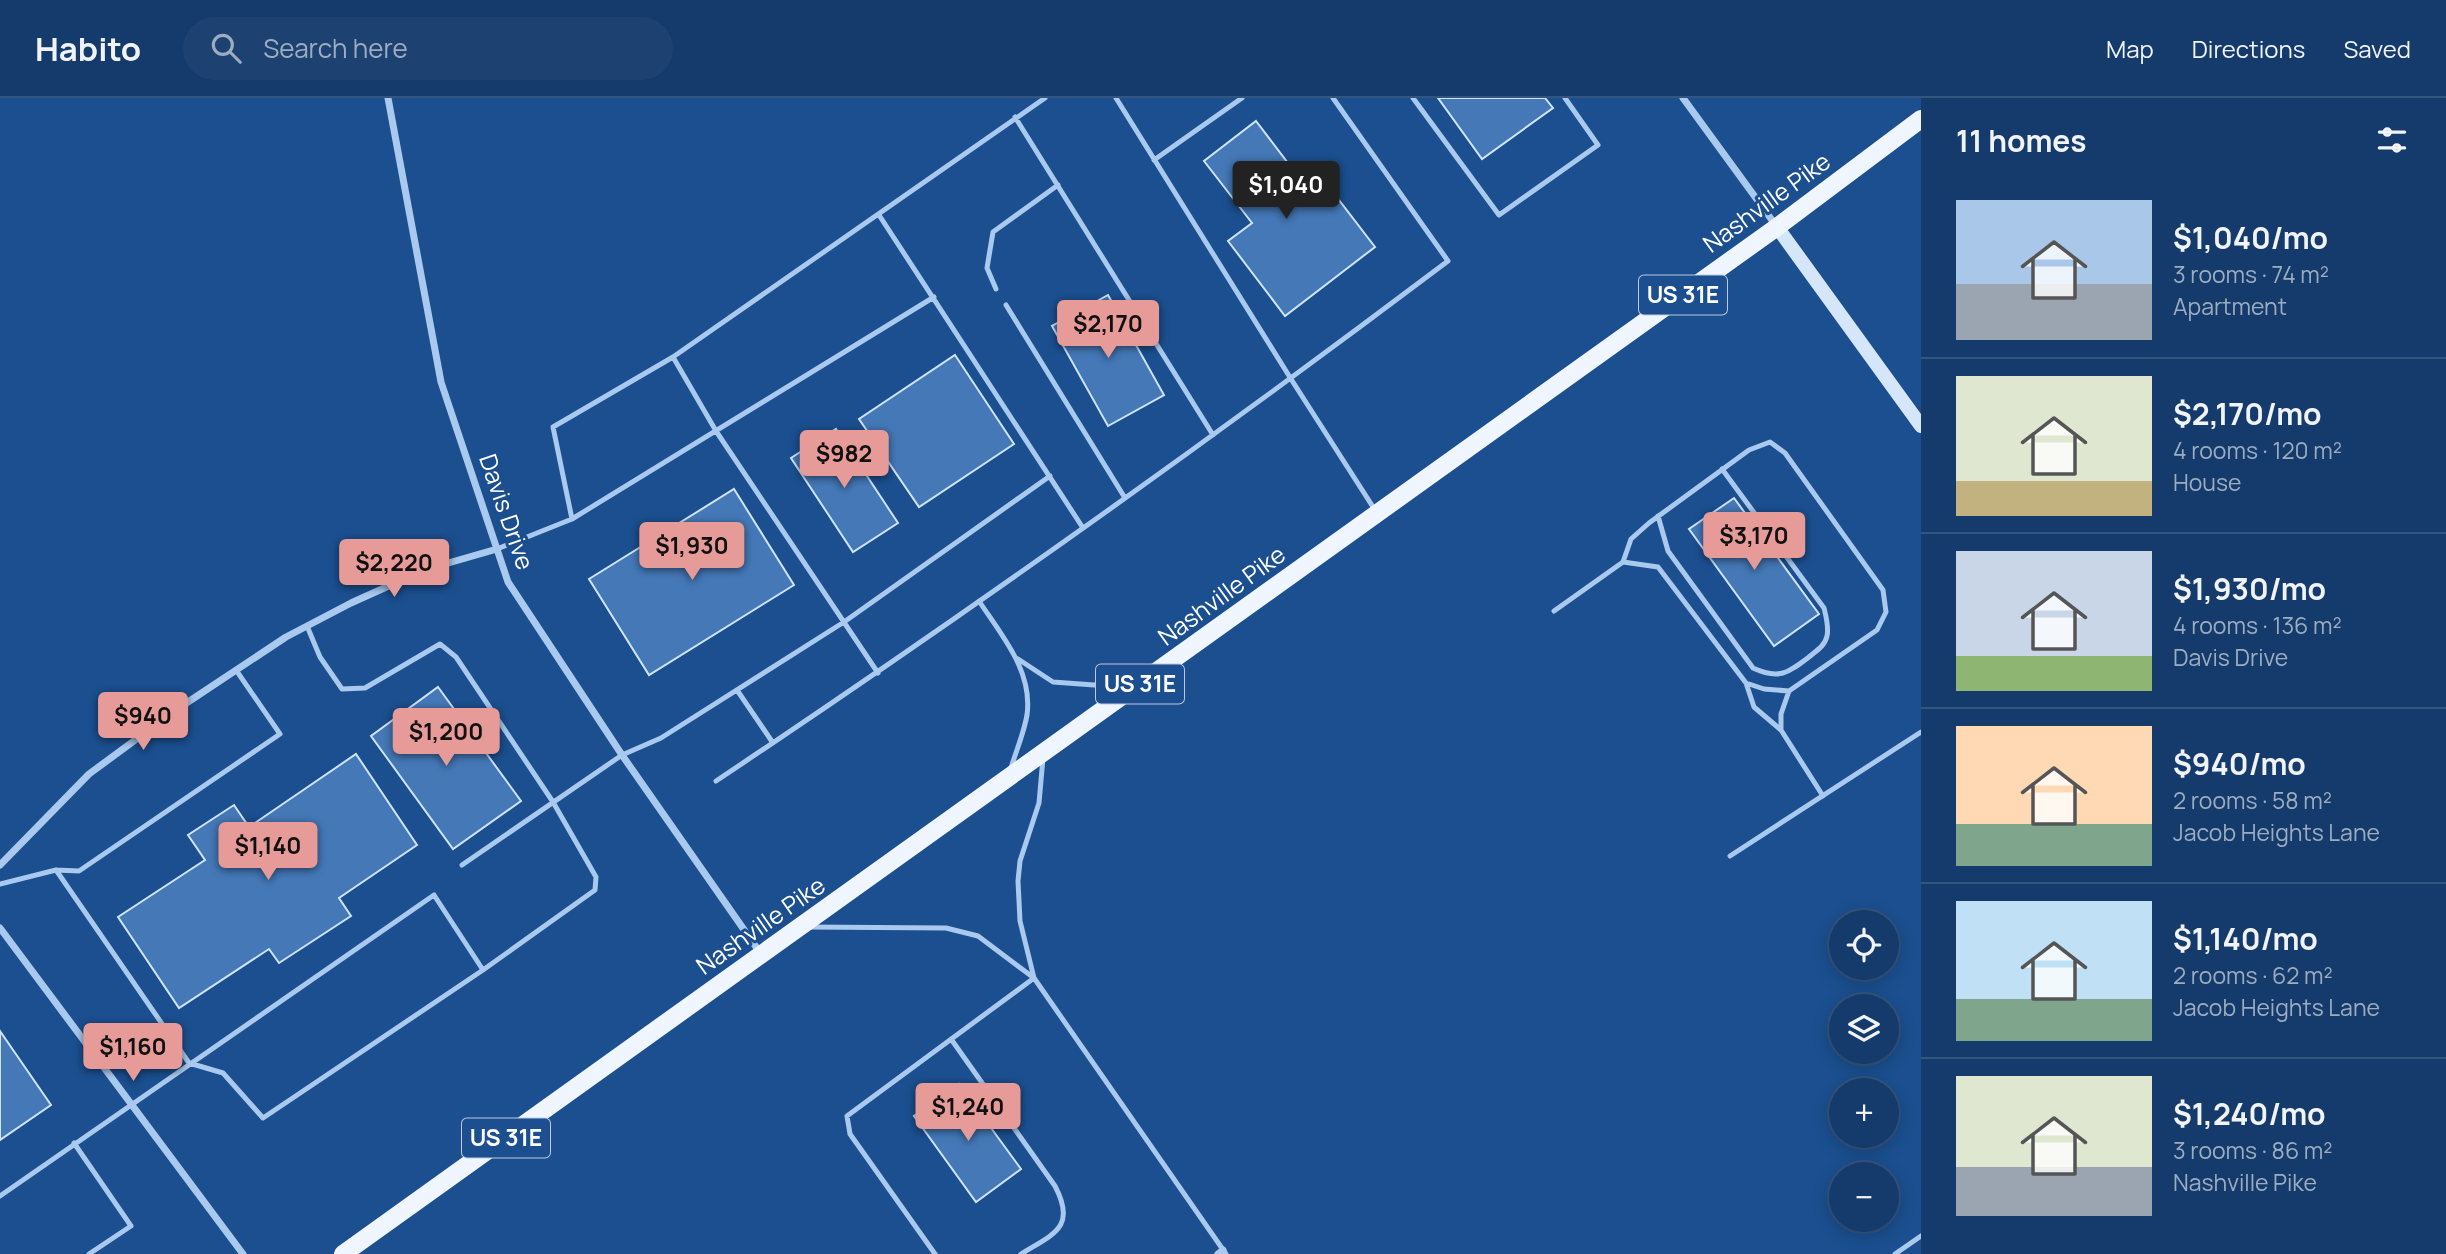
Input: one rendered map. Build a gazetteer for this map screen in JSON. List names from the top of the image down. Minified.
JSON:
{"streets":{"main road":["Nashville Pike","US 31E"],"street":["Davis Drive"]},"crossings":[["Nashville Pike","Davis Drive"]],"page":{"header":"Habito","search":"Search here","nav":["Map","Directions","Saved"],"heading":"11 homes","price":["$1,040","$2,170","$982","$3,170","$1,930","$2,220","$940","$1,200","$1,140","$1,160","$1,240"],"list":[{"name":"$1,040/mo","note":"3 rooms · 74 m² · Apartment"},{"name":"$2,170/mo","note":"4 rooms · 120 m² · House"},{"name":"$1,930/mo","note":"4 rooms · 136 m² · Davis Drive"},{"name":"$940/mo","note":"2 rooms · 58 m² · Jacob Heights Lane"},{"name":"$1,140/mo","note":"2 rooms · 62 m² · Jacob Heights Lane"},{"name":"$1,240/mo","note":"3 rooms · 86 m² · Nashville Pike"}],"map_buttons":["+","−"]}}
